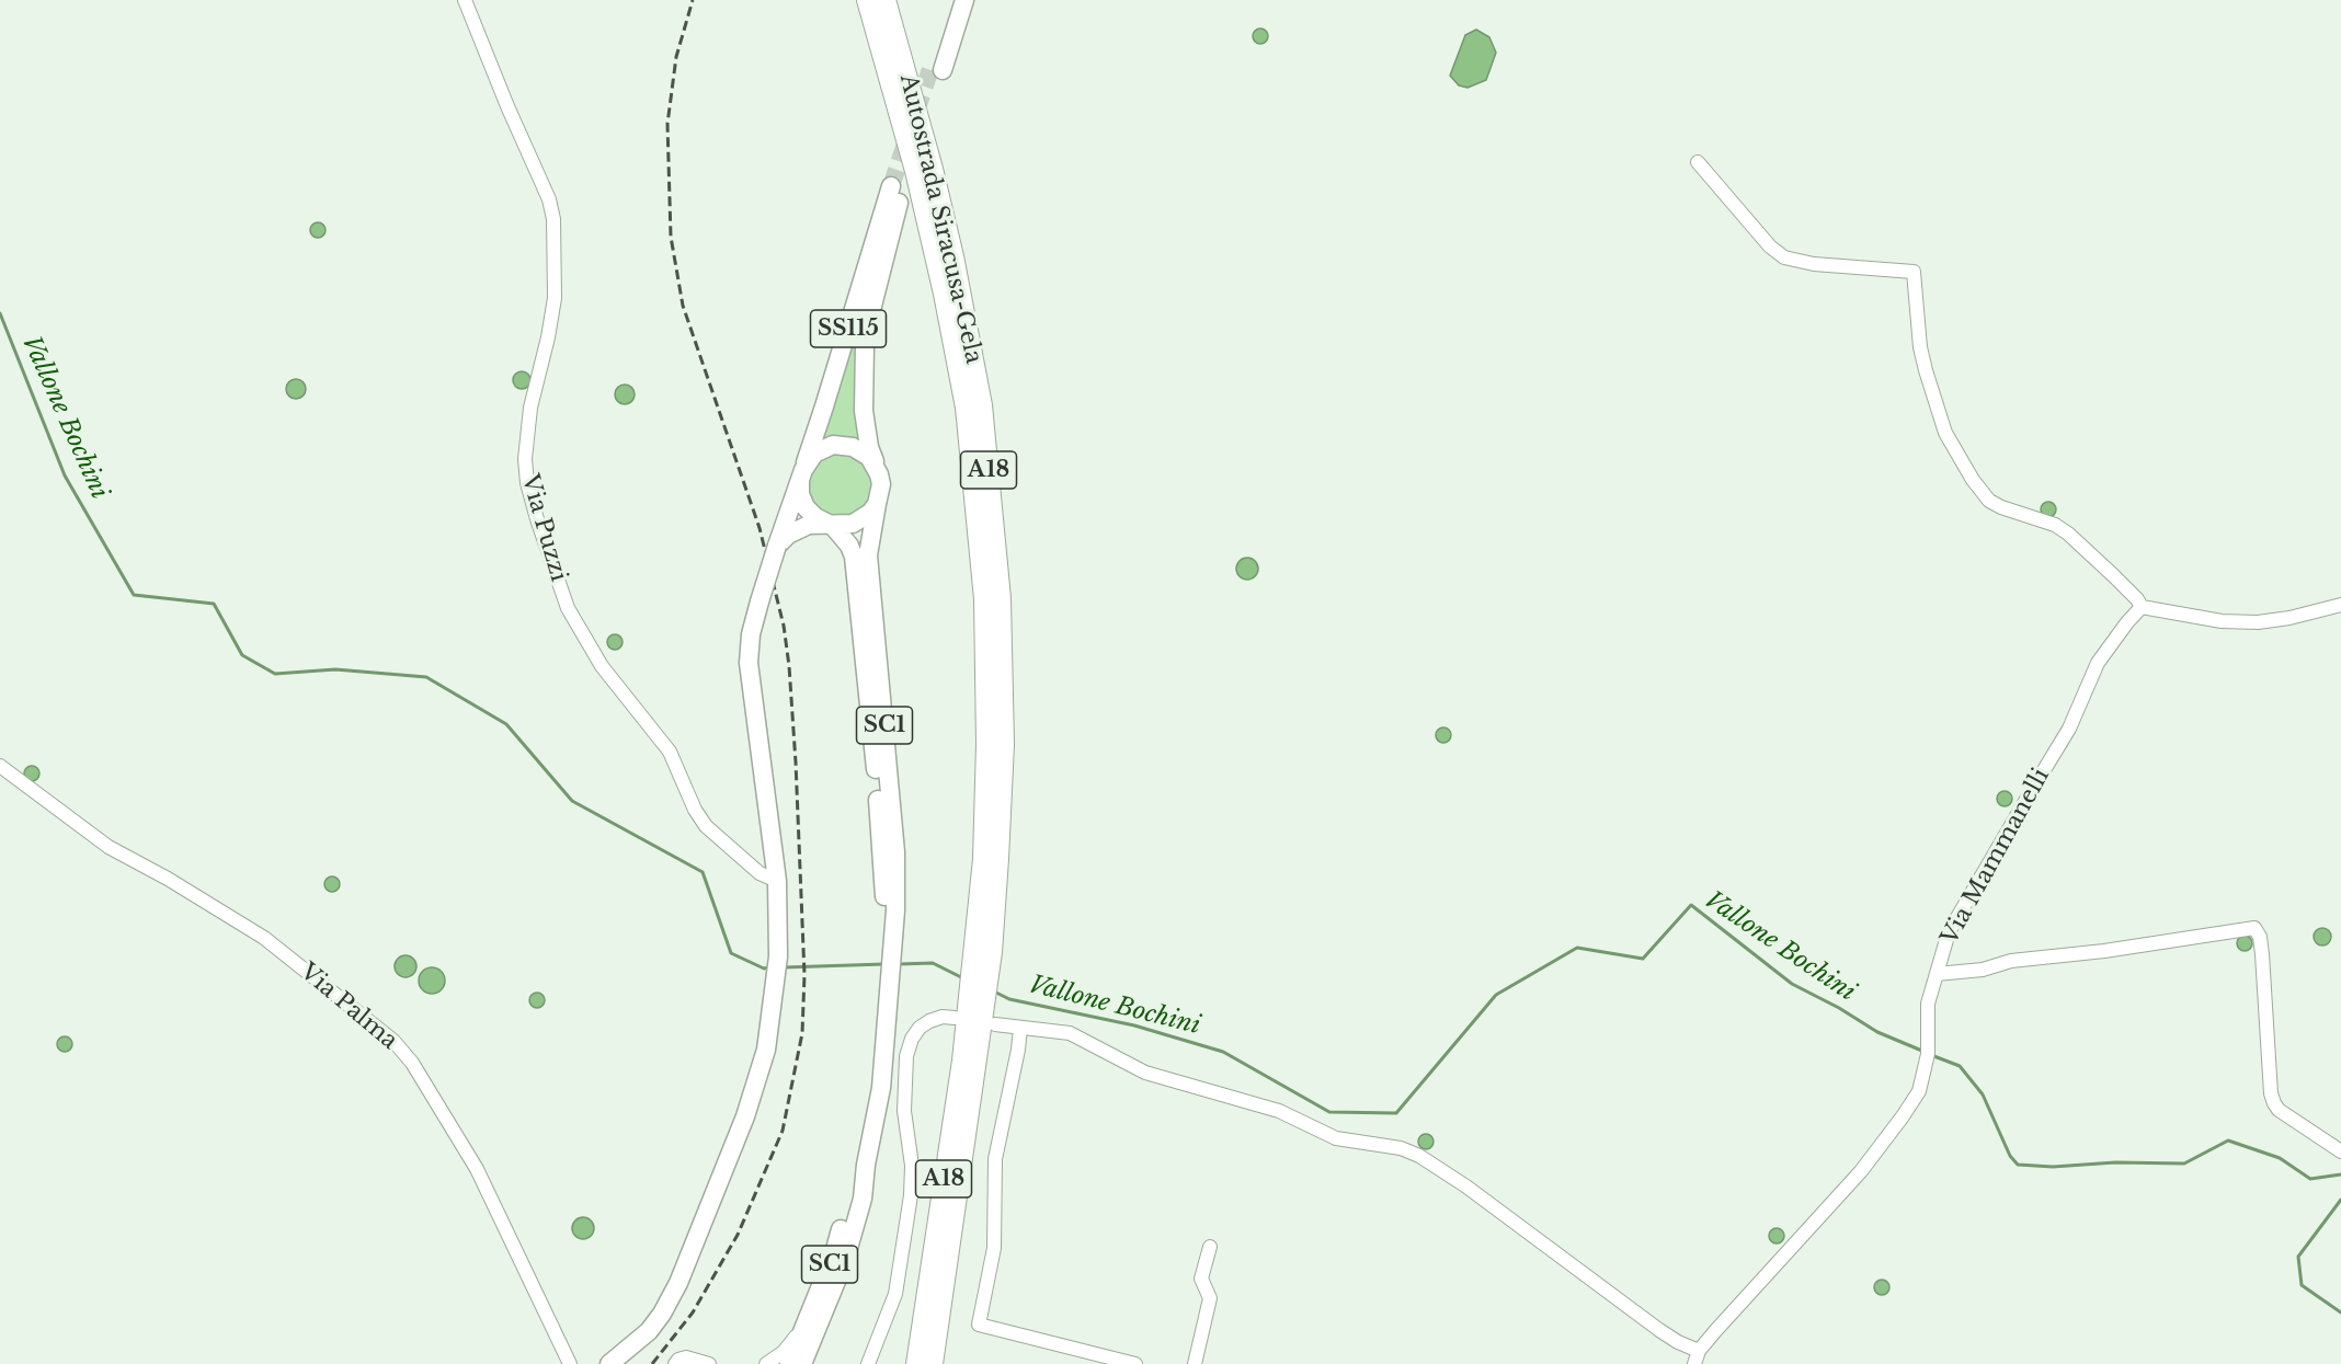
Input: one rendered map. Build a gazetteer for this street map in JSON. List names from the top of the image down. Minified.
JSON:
{"streets":{"highway":["Autostrada Siracusa-Gela","A18"],"main road":["SS115","SC1"],"street":["Via Puzzi","Via Mammanelli","Via Palma"]},"crossings":[["Autostrada Siracusa-Gela","A18"],["SS115","SC1"]],"water":["Vallone Bochini"]}
